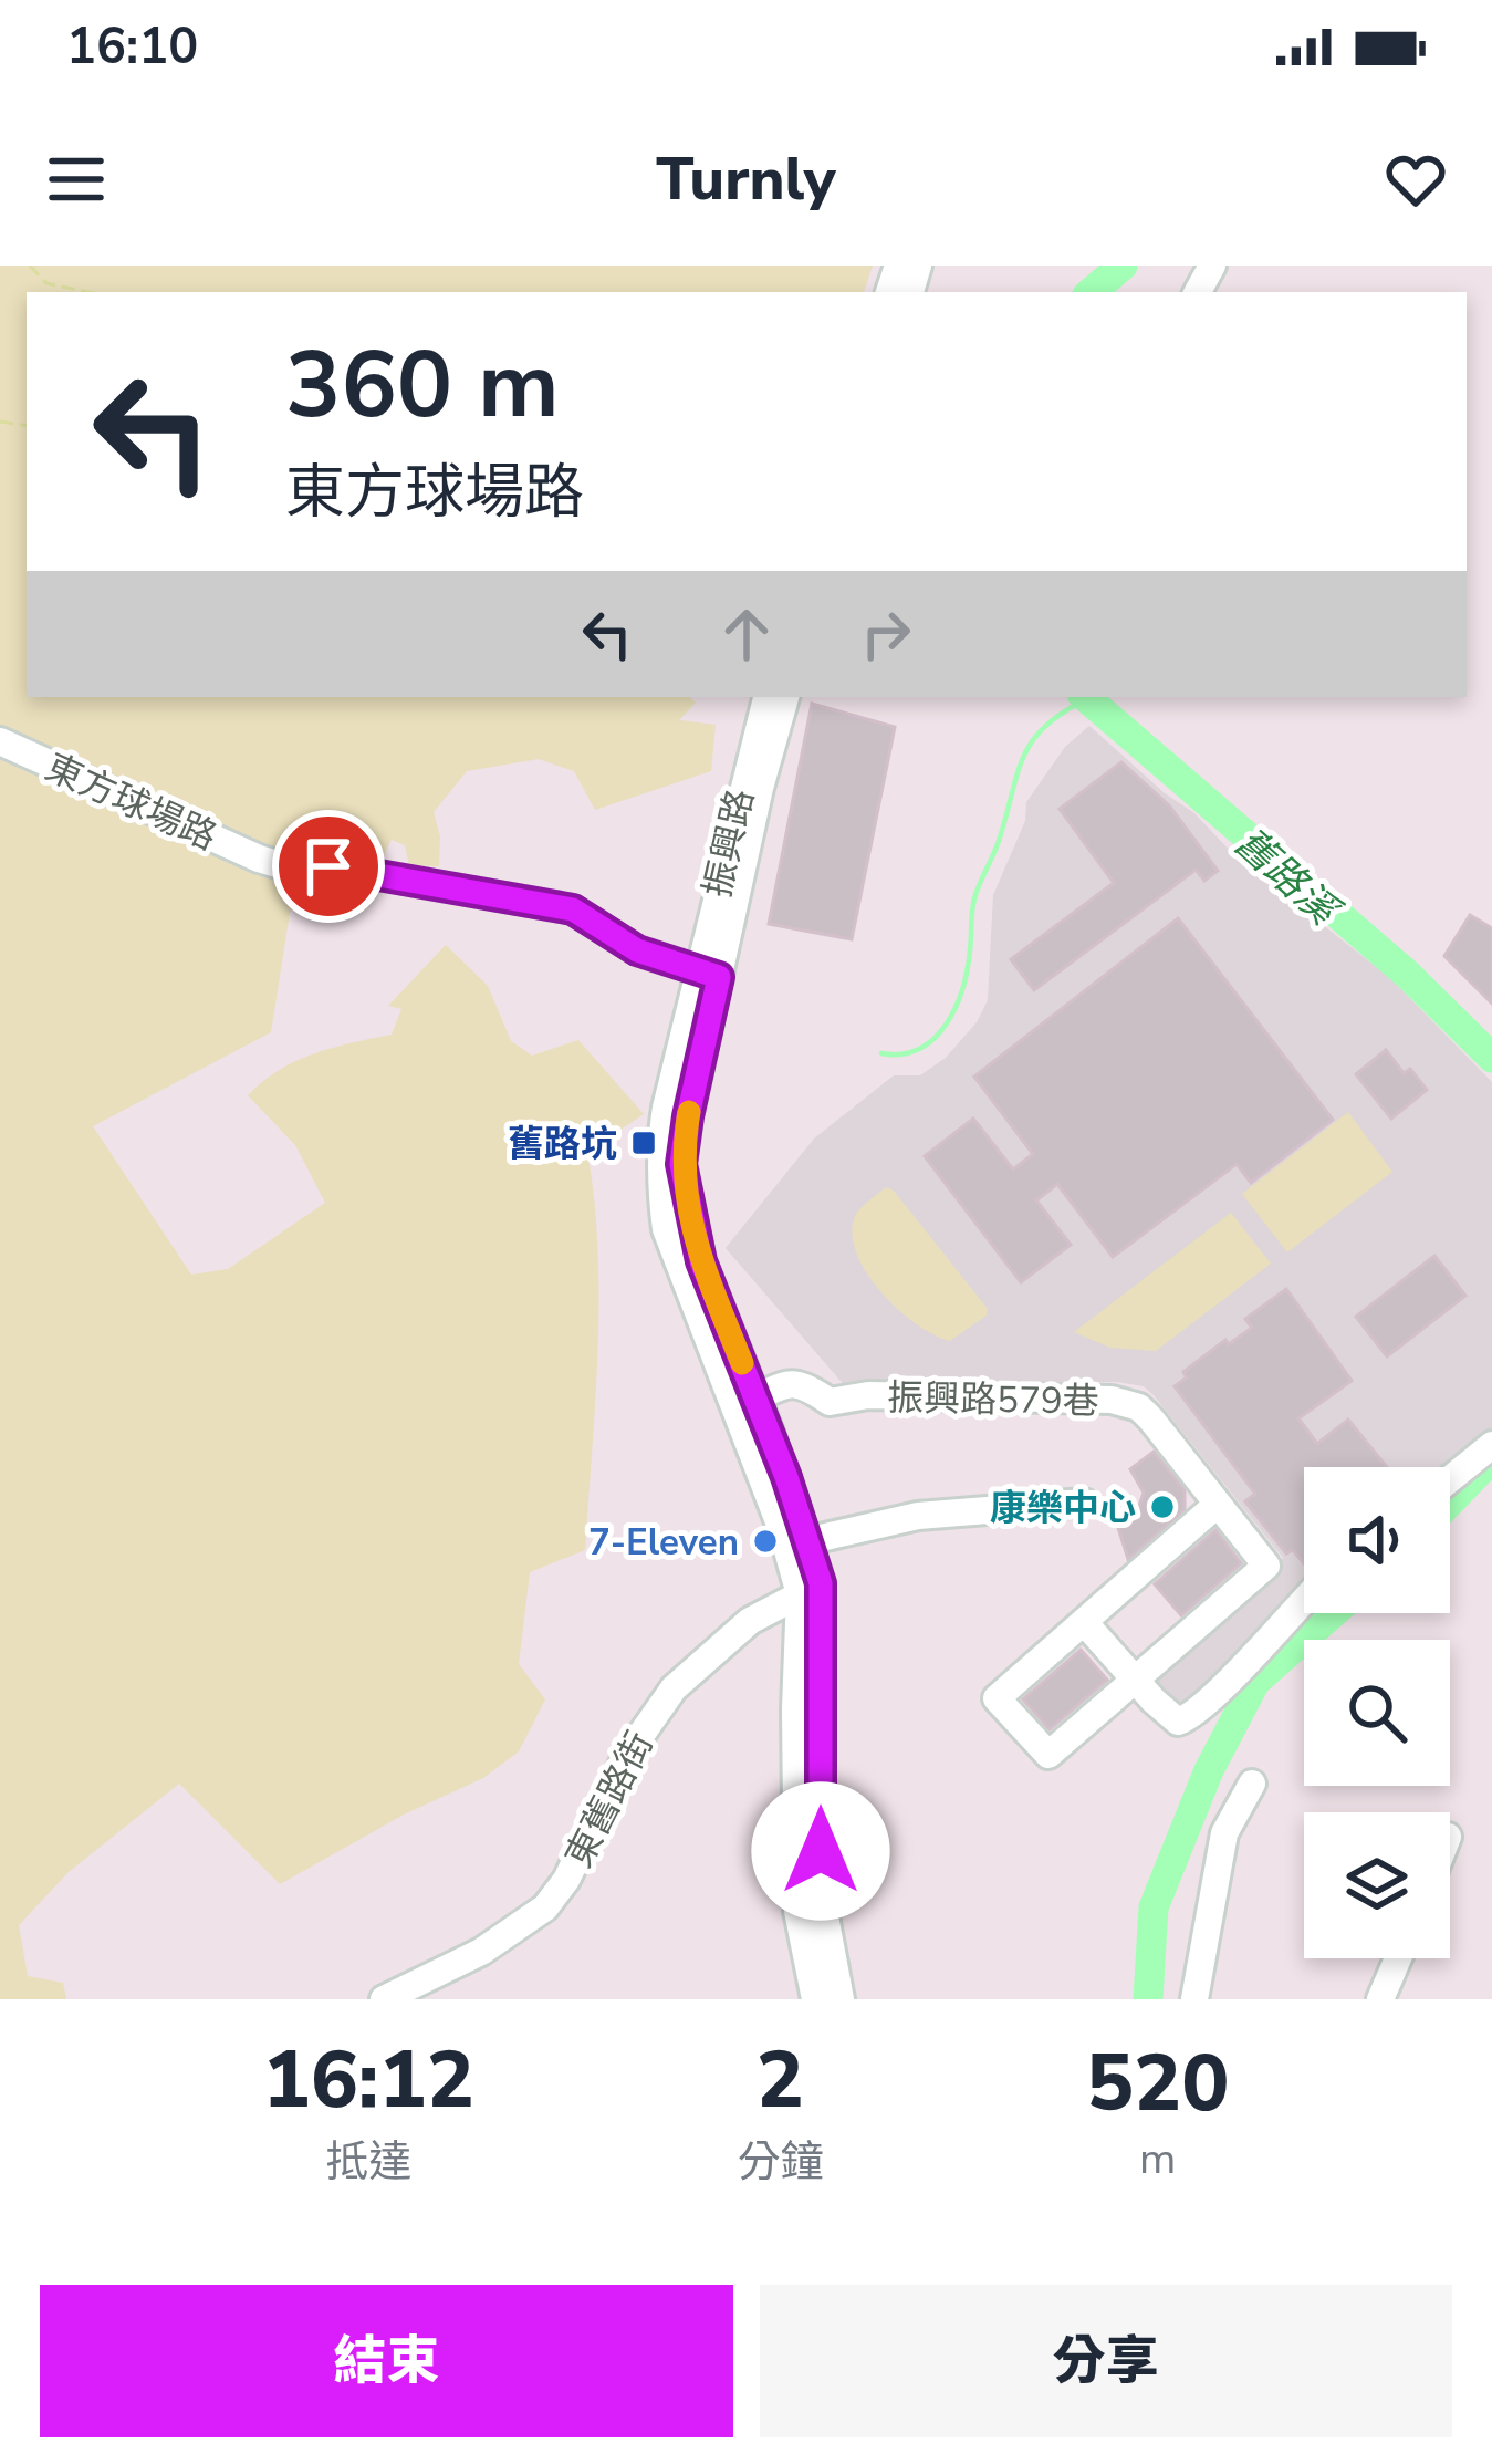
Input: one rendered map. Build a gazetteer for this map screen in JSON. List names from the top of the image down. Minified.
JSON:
{"streets":{"street":["東方球場路","振興路","振興路579巷","東舊路街"]},"crossings":[["東方球場路","振興路"],["振興路","振興路579巷"],["振興路","東舊路街"]],"water":["舊路溪"],"places":{"transit":["舊路坑"],"other":["康樂中心","7-Eleven"]},"page":{"status":"16:10","header":"Turnly","turn":["360 m","東方球場路"],"eta":["16:12","抵達","2","分鐘","520","m"],"buttons":["結束","分享"]}}
